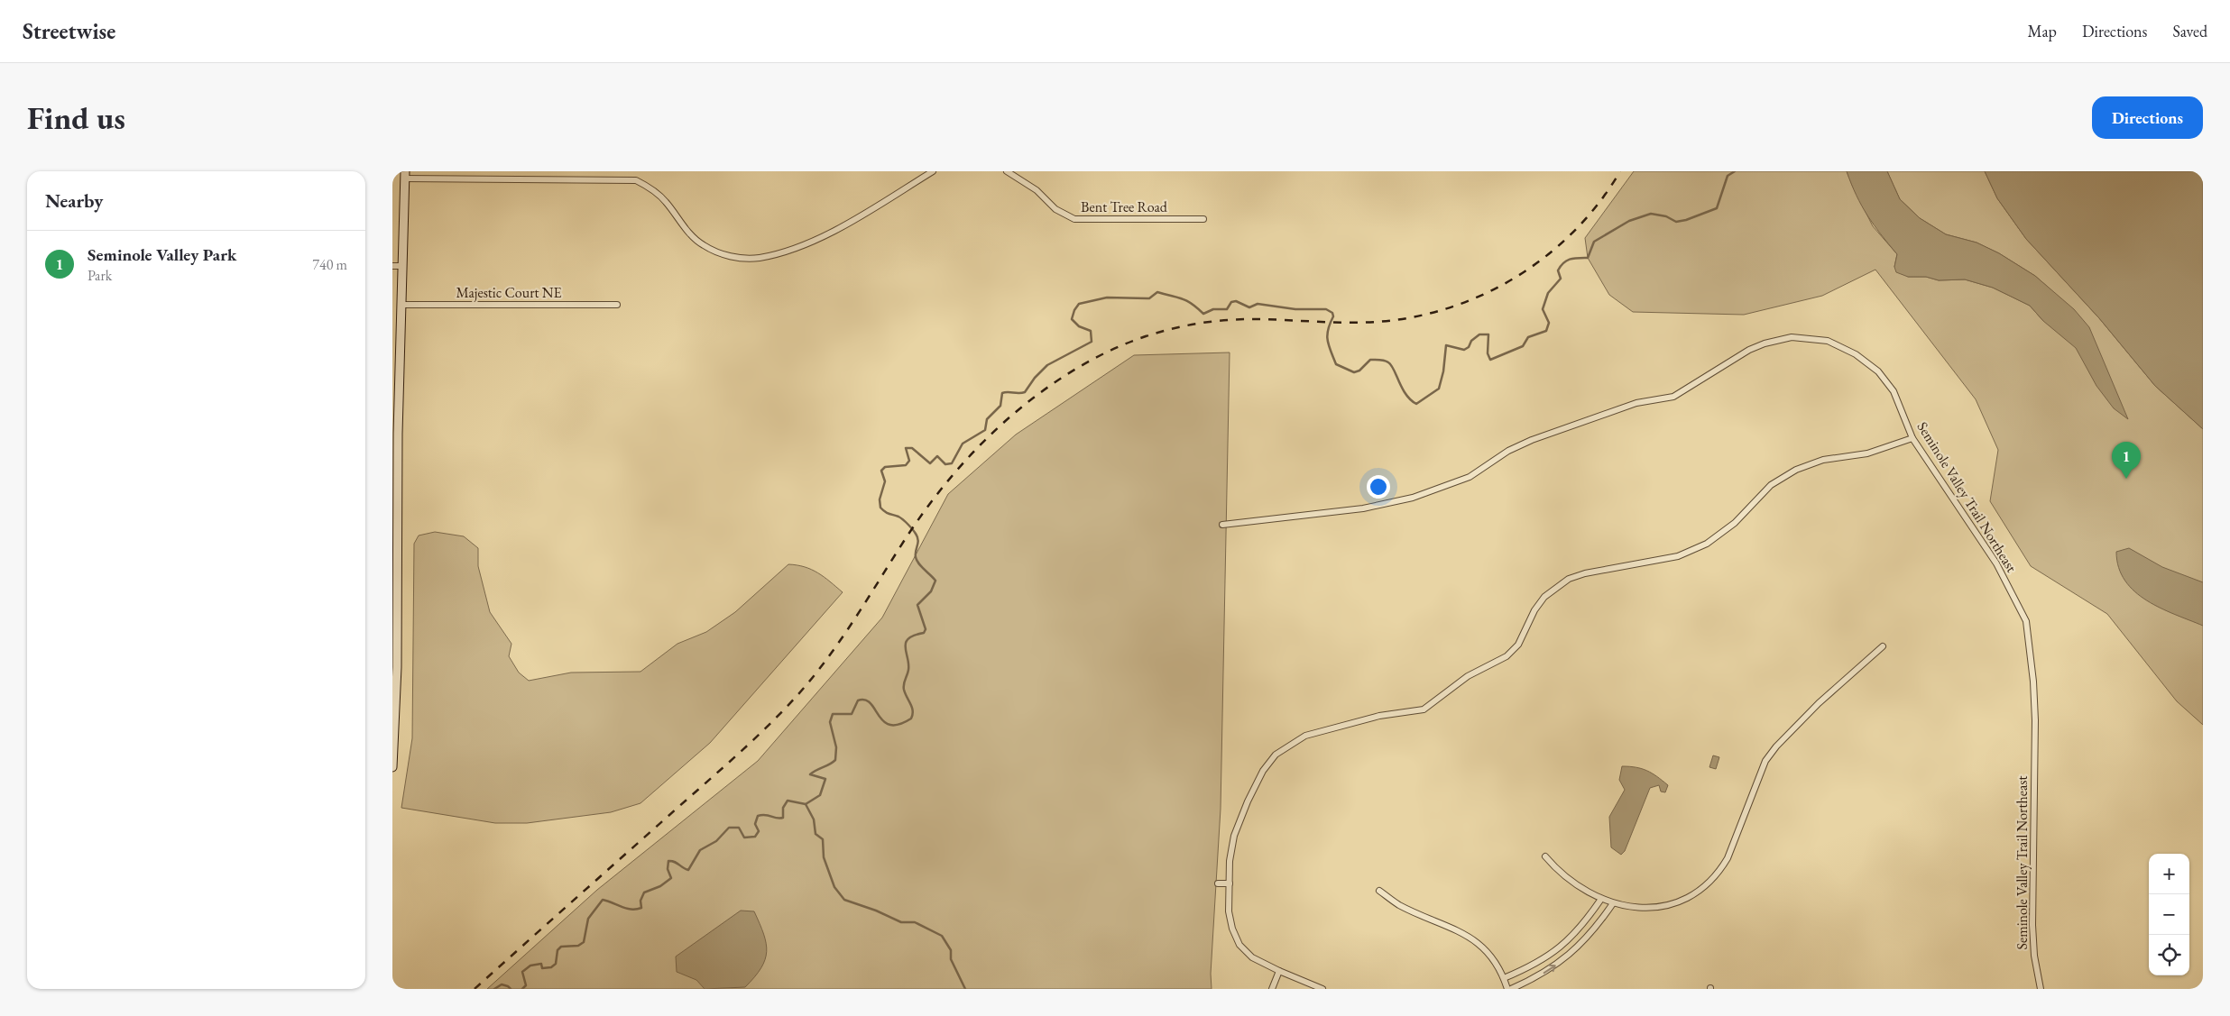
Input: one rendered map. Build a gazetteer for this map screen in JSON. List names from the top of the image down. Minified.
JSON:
{"streets":{"street":["Bent Tree Road","Majestic Court NE","Seminole Valley Trail Northeast"]},"page":{"header":"Streetwise","nav":["Map","Directions","Saved"],"buttons":"Directions","title":"Find us","heading":"Nearby","list":[{"mark":"1","name":"Seminole Valley Park","note":"Park","value":"740 m"}],"pins":"1","map_buttons":["+","−"]}}
